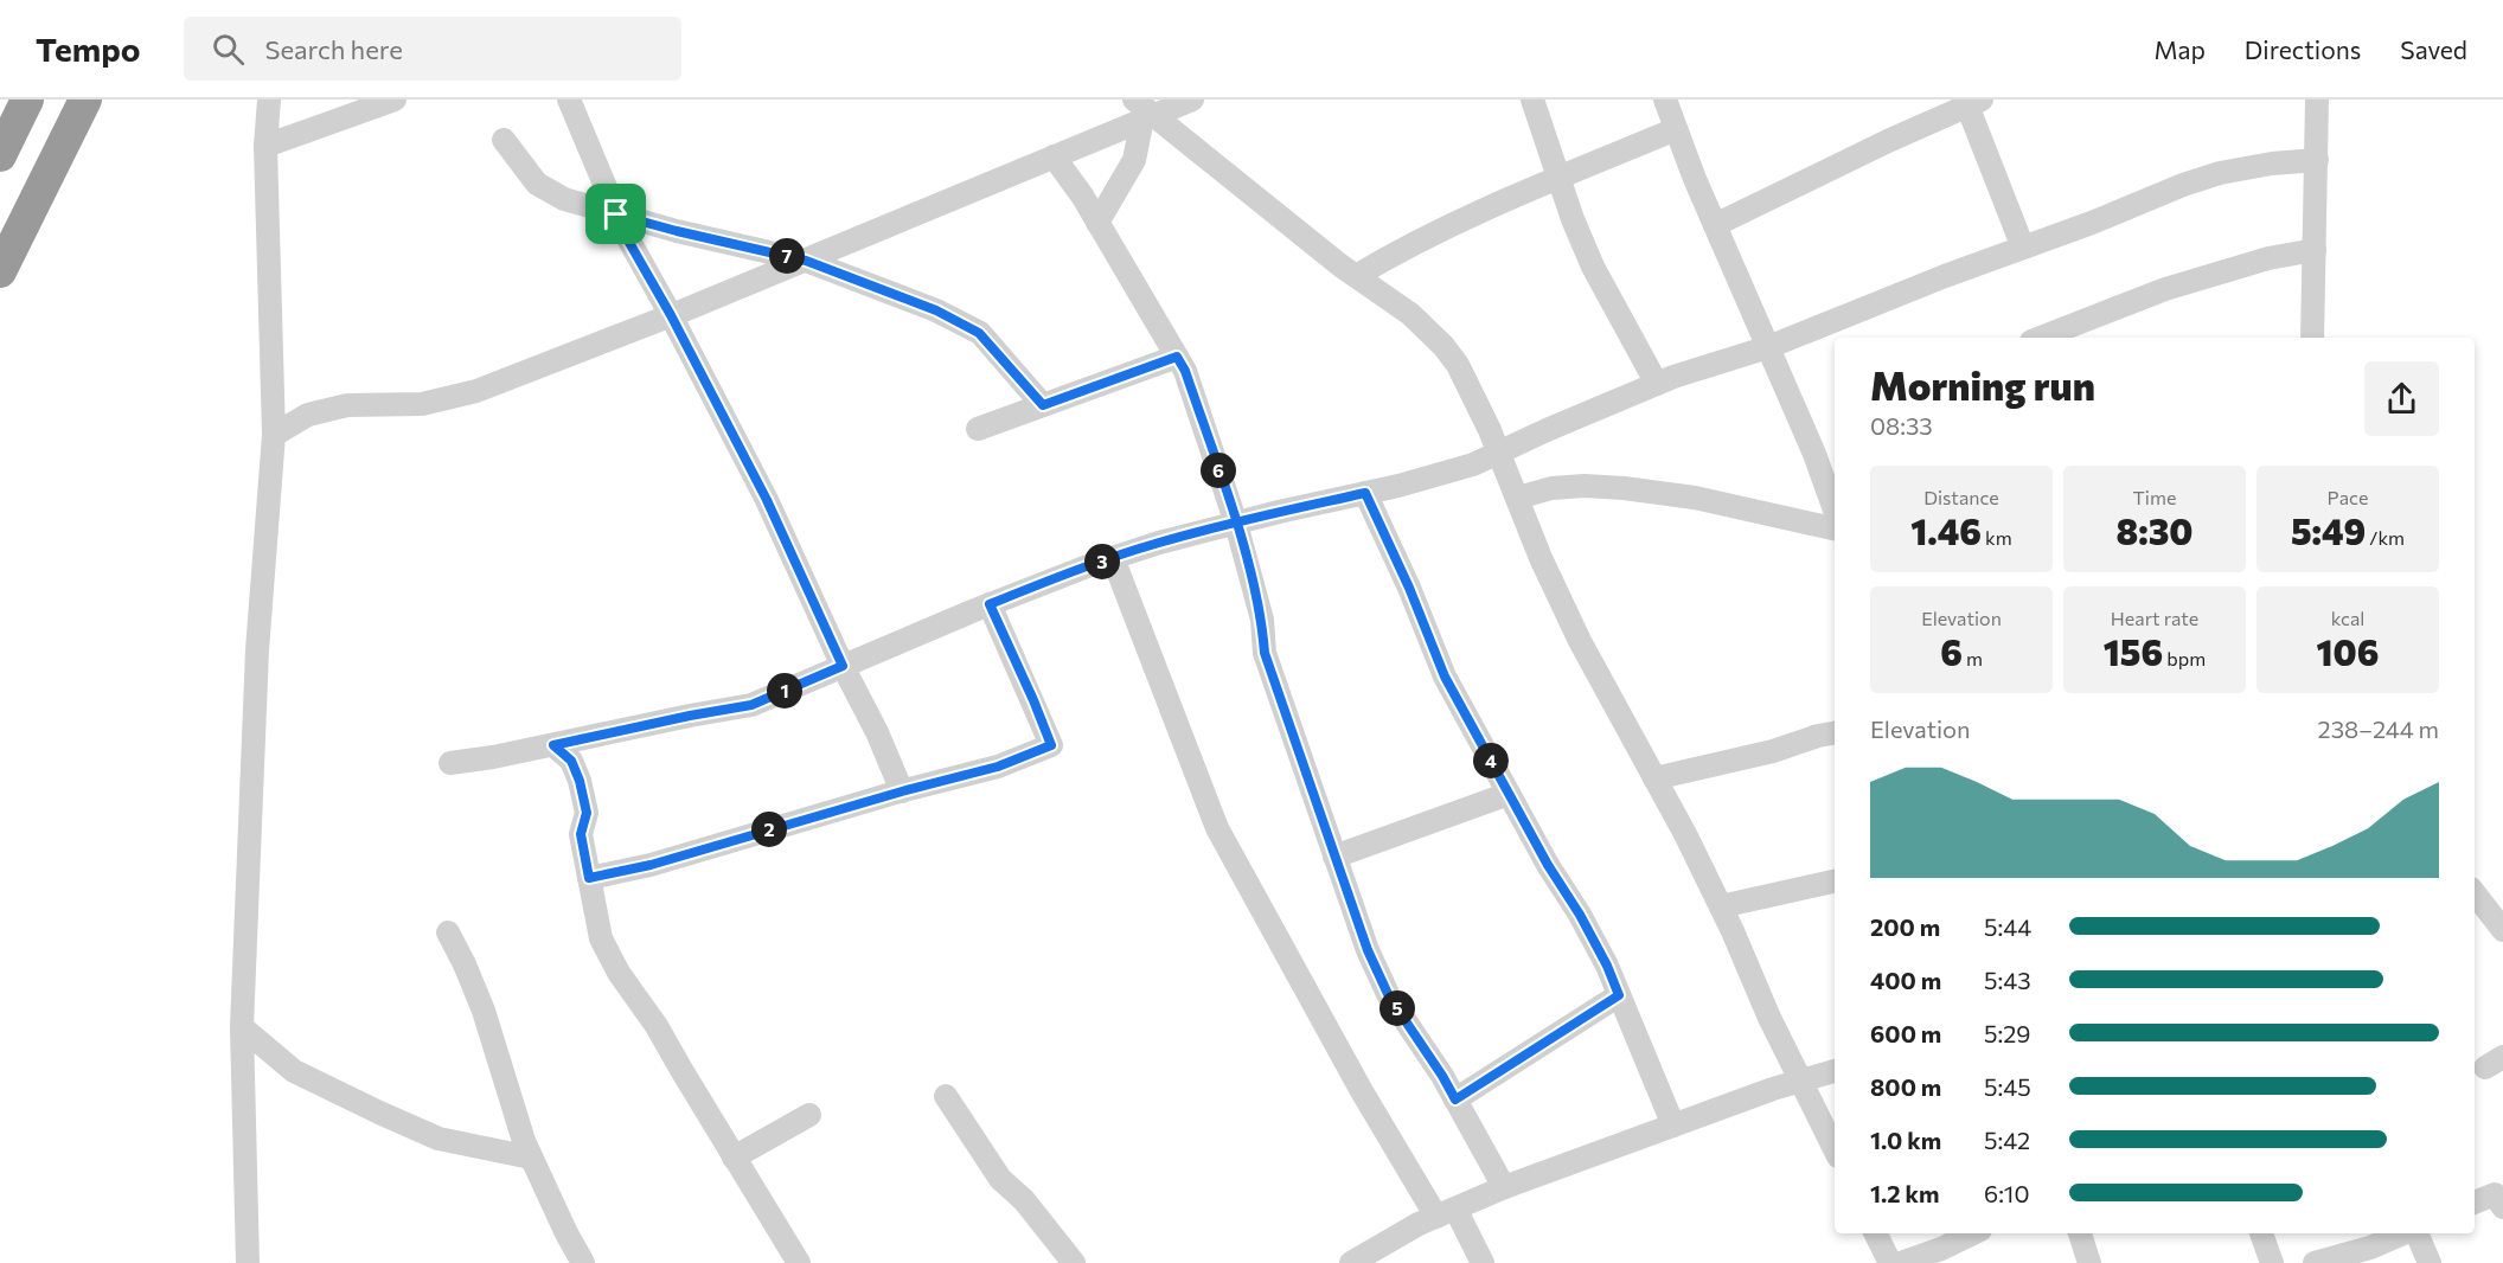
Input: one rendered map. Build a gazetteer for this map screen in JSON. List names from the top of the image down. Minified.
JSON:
{"page":{"header":"Tempo","search":"Search here","nav":["Map","Directions","Saved"],"pins":["7","6","3","1","4","2","5"],"heading":["Morning run","08:33"],"stats":[["Distance","1.46 km"],["Time","8:30"],["Pace","5:49 /km"],["Elevation","6 m"],["Heart rate","156 bpm"],["kcal","106"]],"chart":["Elevation","238–244 m"],"list":[{"name":"200 m","note":"5:44"},{"name":"400 m","note":"5:43"},{"name":"600 m","note":"5:29"},{"name":"800 m","note":"5:45"},{"name":"1.0 km","note":"5:42"},{"name":"1.2 km","note":"6:10"}]}}
